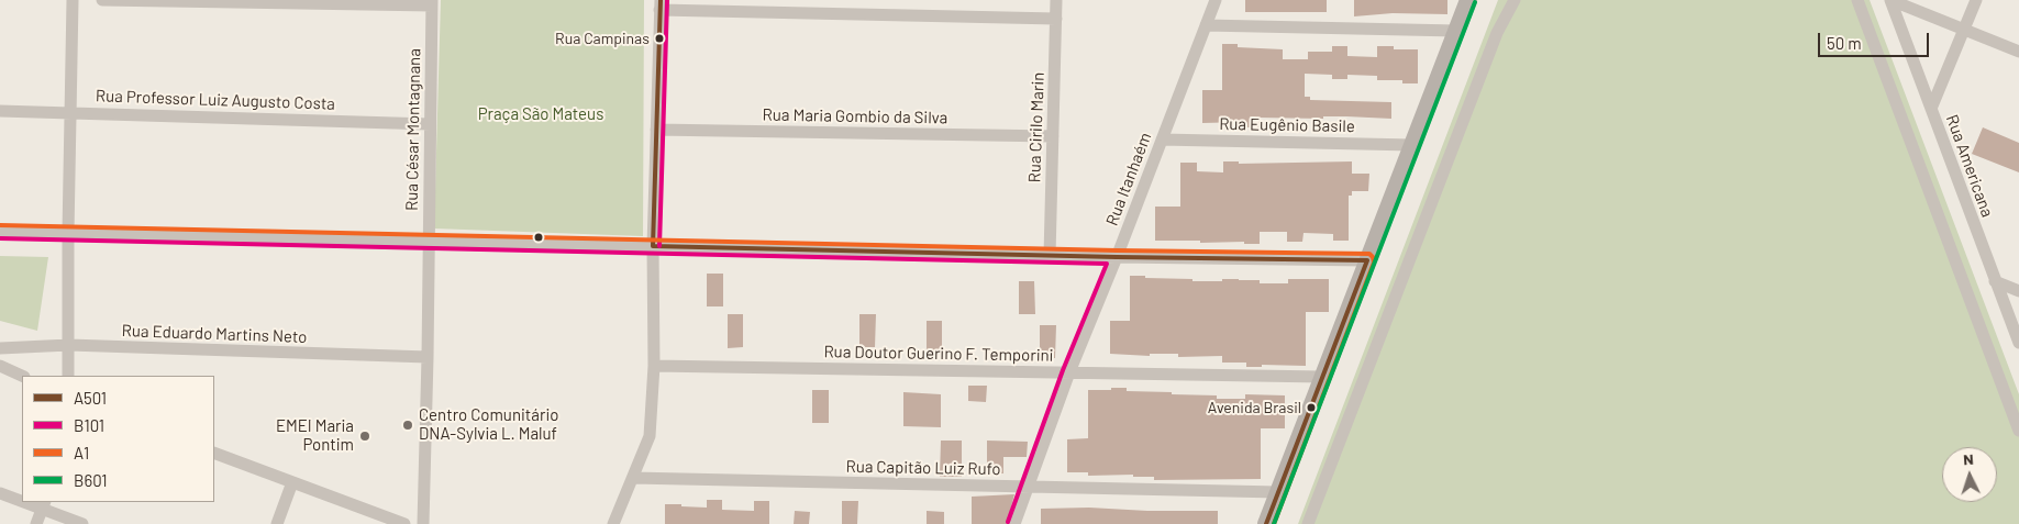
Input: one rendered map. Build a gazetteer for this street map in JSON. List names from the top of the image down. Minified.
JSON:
{"streets":{"street":["Rua Professor Luiz Augusto Costa","Rua Maria Gombio da Silva","Rua Eugênio Basile","Rua Cirilo Marin","Rua César Montagnana","Rua Americana","Rua Itanhaém","Rua Eduardo Martins Neto","Rua Doutor Guerino F. Temporini","Rua Capitão Luiz Rufo"]},"crossings":[["Rua Professor Luiz Augusto Costa","Rua César Montagnana"],["Rua Maria Gombio da Silva","Rua Cirilo Marin"],["Rua Eugênio Basile","Rua Itanhaém"],["Rua César Montagnana","Rua Eduardo Martins Neto"],["Rua Itanhaém","Rua Doutor Guerino F. Temporini"],["Rua Itanhaém","Rua Capitão Luiz Rufo"]],"parks":["Praça São Mateus"],"places":["Rua Campinas","Avenida Brasil","Centro Comunitário DNA-Sylvia L. Maluf","EMEI Maria Pontim"],"lines":["transit line A501","transit line B101","transit line B601","transit line A1"],"legend":["A501","B101","A1","B601"],"scale_bar":"50 m","north":"top"}
